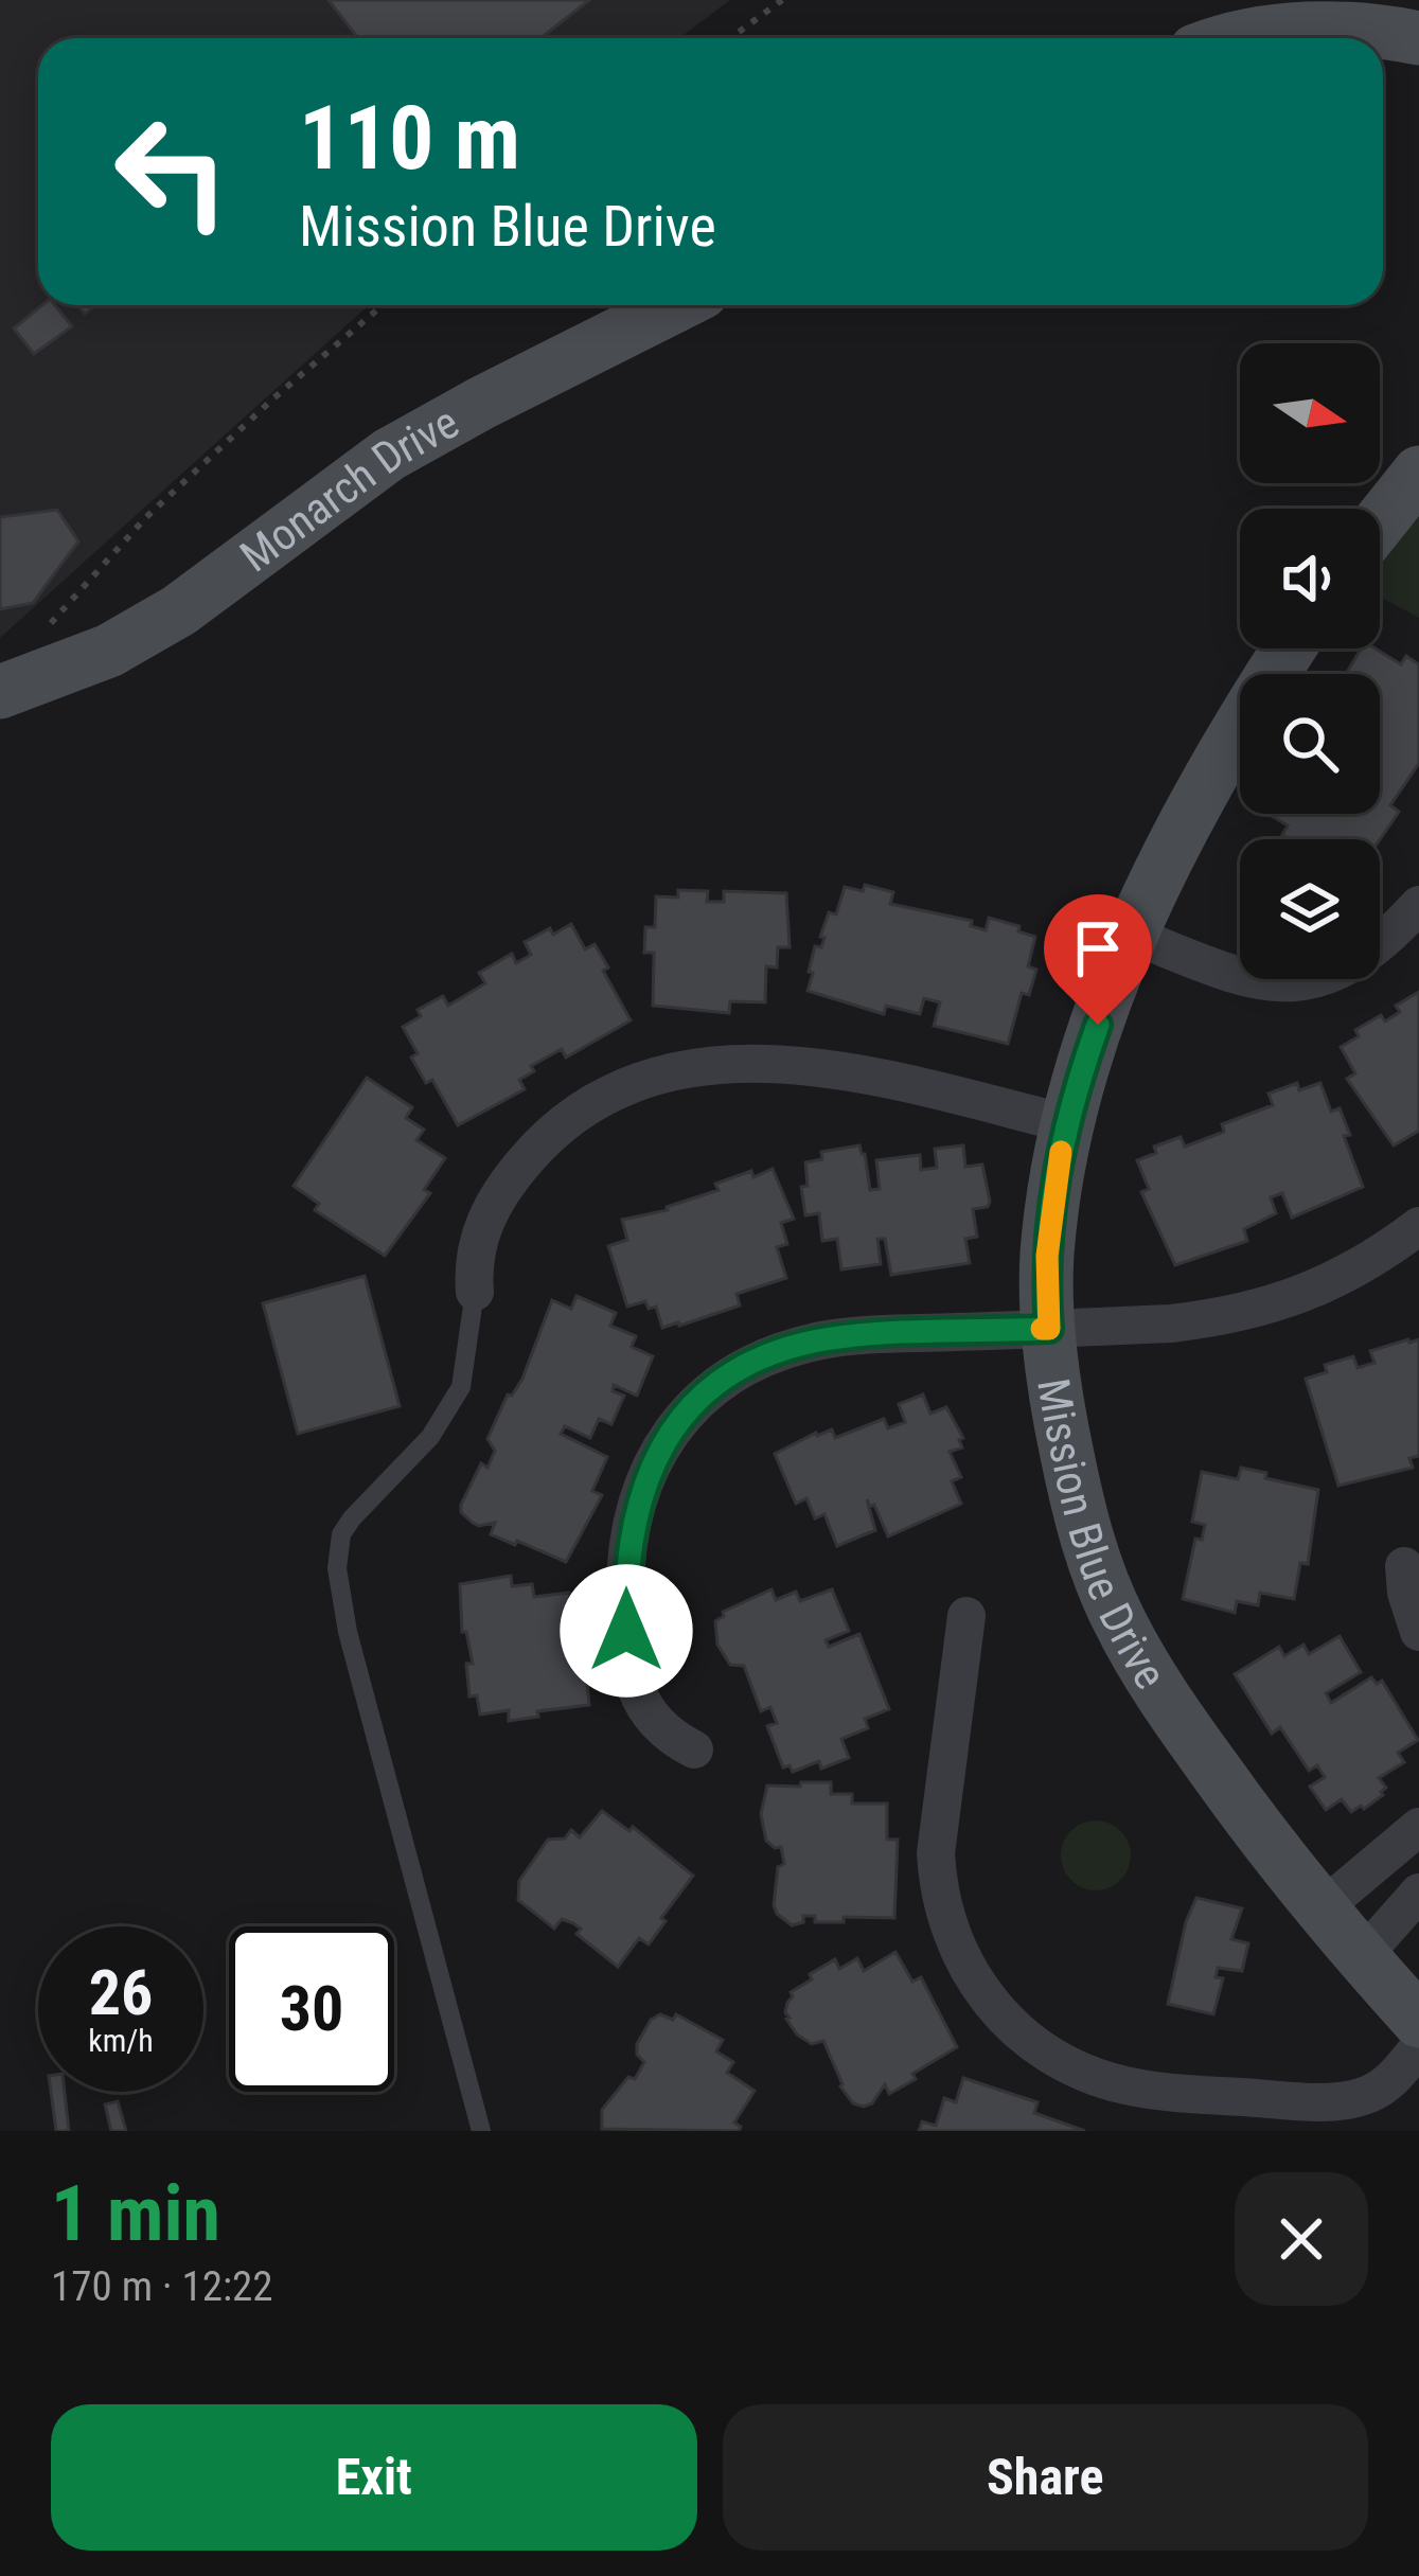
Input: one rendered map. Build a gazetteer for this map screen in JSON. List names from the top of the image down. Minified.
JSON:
{"streets":{"street":["Monarch Drive","Mission Blue Drive"]},"north":"right","page":{"turn":["110 m","Mission Blue Drive"],"speed":"26 km/h","limit":"30","heading":["1 min","170 m · 12:22"],"buttons":["Exit","Share"]}}
